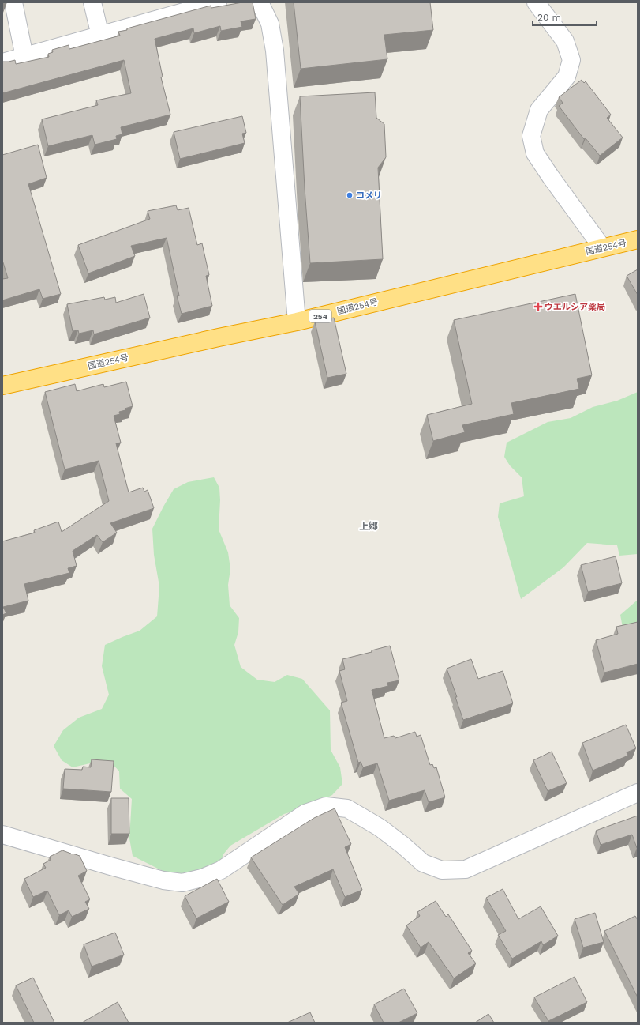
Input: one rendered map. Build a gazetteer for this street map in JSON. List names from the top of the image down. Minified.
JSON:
{"streets":{"highway":["国道254号","254"]},"districts":["上郷"],"places":{"other":["コメリ"],"health":["ウエルシア薬局"]},"scale_bar":"20 m"}
